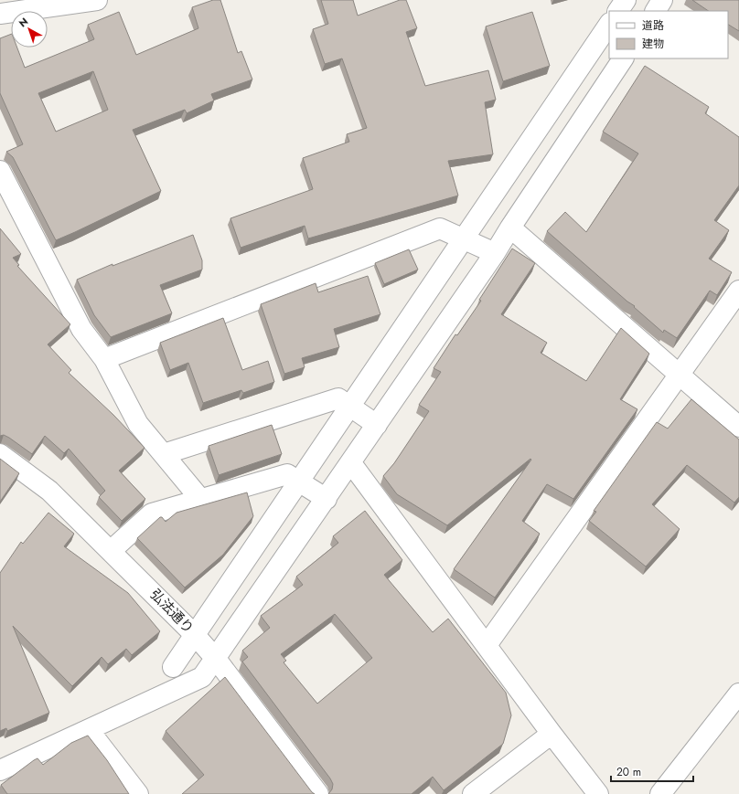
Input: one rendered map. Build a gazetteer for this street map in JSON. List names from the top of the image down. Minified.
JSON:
{"streets":{"street":["弘法通り"]},"legend":["道路","建物"],"scale_bar":"20 m","north":"top left"}
